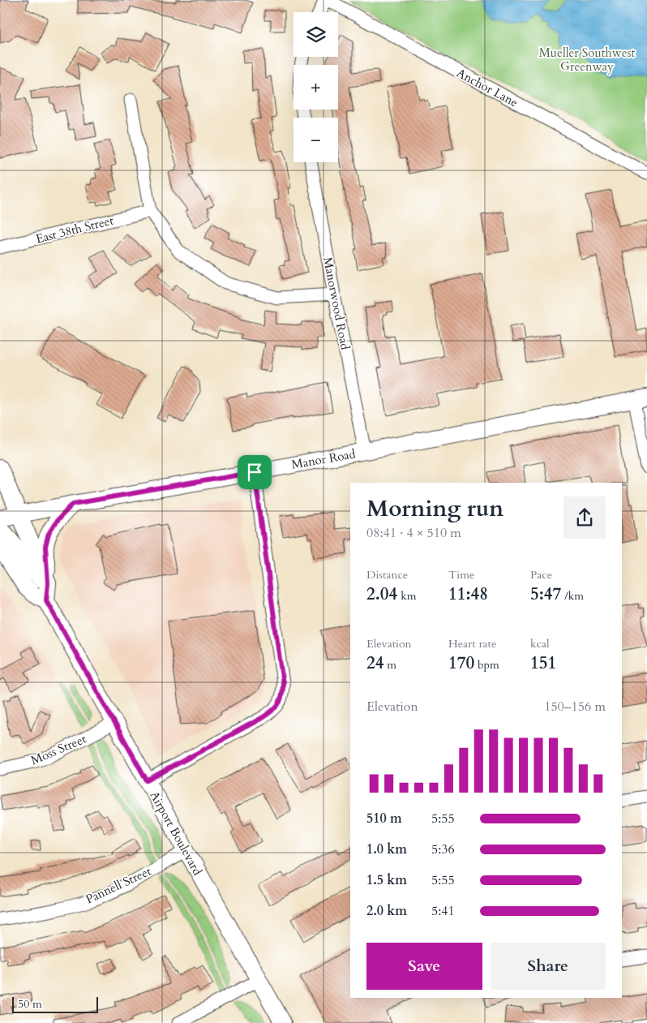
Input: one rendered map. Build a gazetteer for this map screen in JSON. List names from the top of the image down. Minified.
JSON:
{"streets":{"main road":["Manor Road","Airport Boulevard"],"street":["Anchor Lane","East 38th Street","Manorwood Road","Moss Street","Pannell Street"]},"crossings":[["Manorwood Road","Manor Road"],["Moss Street","Airport Boulevard"],["Airport Boulevard","Pannell Street"]],"parks":["Mueller Southwest Greenway"],"scale_bar":"50 m","page":{"map_buttons":["+","−"],"heading":["Morning run","08:41 · 4 × 510 m"],"stats":[["Distance","2.04 km"],["Time","11:48"],["Pace","5:47 /km"],["Elevation","24 m"],["Heart rate","170 bpm"],["kcal","151"]],"chart":["Elevation","150–156 m"],"list":[{"name":"510 m","note":"5:55"},{"name":"1.0 km","note":"5:36"},{"name":"1.5 km","note":"5:55"},{"name":"2.0 km","note":"5:41"}],"buttons":["Save","Share"],"scale":"50 m"}}
